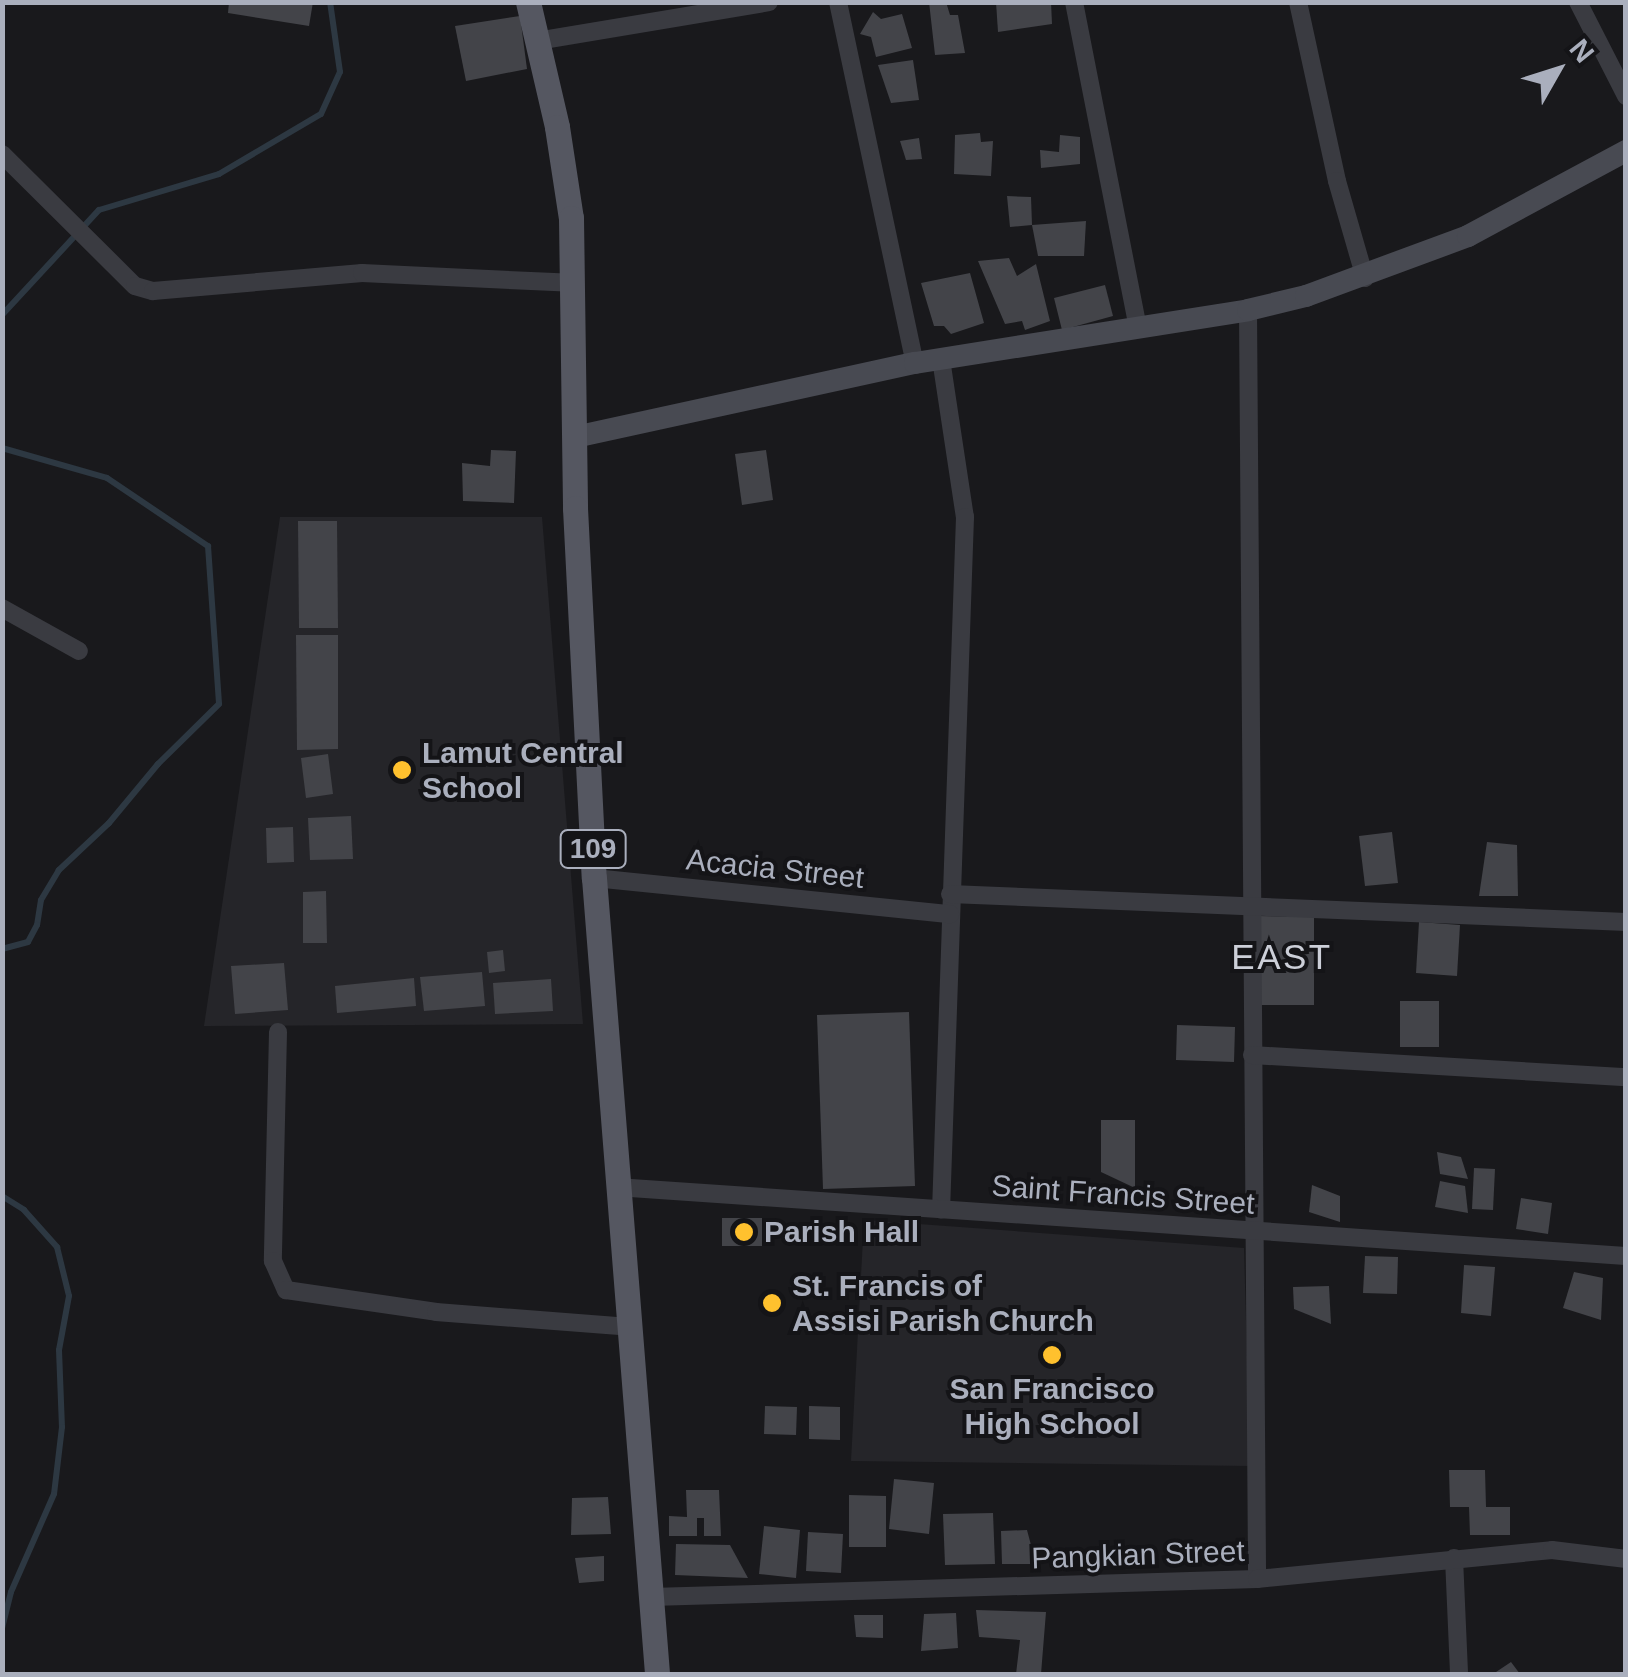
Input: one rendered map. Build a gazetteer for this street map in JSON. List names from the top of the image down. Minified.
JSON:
{"streets":{"main road":["109"],"street":["Acacia Street","Saint Francis Street","Pangkian Street"]},"crossings":[["109","Acacia Street"],["109","Saint Francis Street"],["109","Pangkian Street"]],"districts":["EAST"],"places":["Lamut Central School","Parish Hall","St. Francis of Assisi Parish Church","San Francisco High School"],"north":"top right"}
